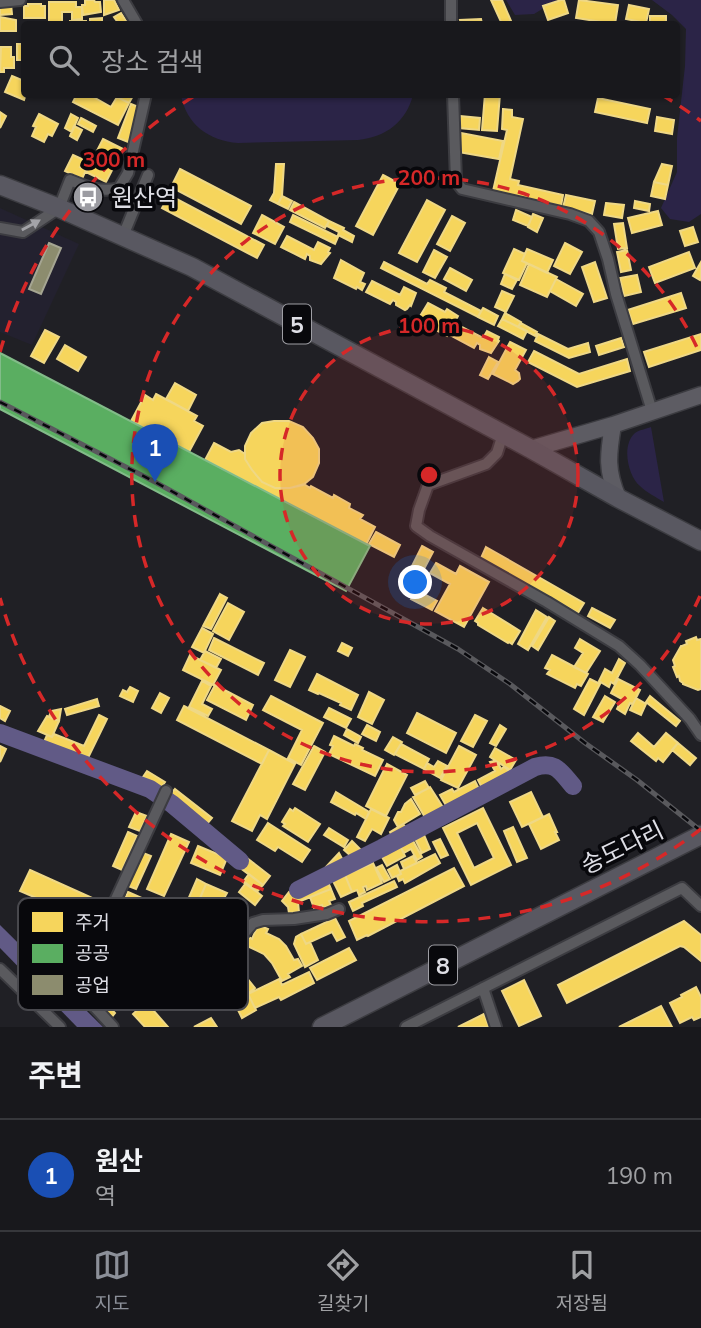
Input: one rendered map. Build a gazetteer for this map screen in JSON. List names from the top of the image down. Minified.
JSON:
{"streets":{"highway":["5","송도다리","8"]},"places":{"bus stop":["원산역"]},"legend":["주거","공공","공업"],"page":{"search":"장소 검색","pins":"1","heading":"주변","list":[{"mark":"1","name":"원산","note":"역","value":"190 m"}],"nav":["지도","길찾기","저장됨"]},"rings":["300 m","200 m","100 m"]}
